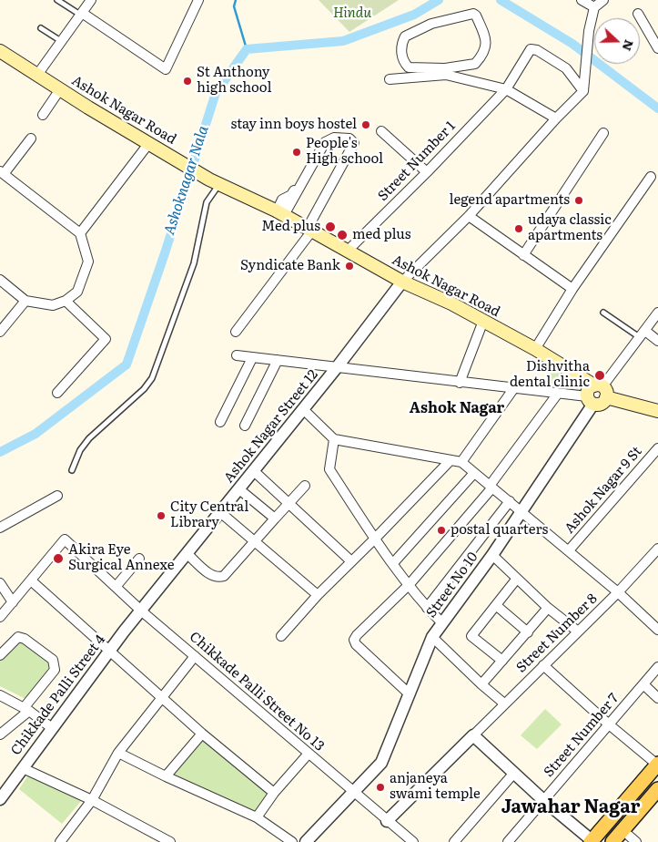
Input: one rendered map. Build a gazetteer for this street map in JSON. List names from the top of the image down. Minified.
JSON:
{"streets":{"main road":["Ashok Nagar Road"],"street":["Street Number 1","Ashok Nagar Street 12","Ashok Nagar 9 St","Street No 10","Street Number 8","Chikkade Palli Street No 13","Chikkade Palli Street 4","Street Number 7"]},"crossings":[["Ashok Nagar Road","Street Number 1"],["Ashok Nagar Road","Ashok Nagar Street 12"],["Ashok Nagar Street 12","Chikkade Palli Street No 13"],["Ashok Nagar Street 12","Chikkade Palli Street 4"],["Street No 10","Chikkade Palli Street No 13"],["Chikkade Palli Street No 13","Chikkade Palli Street 4"]],"districts":["Ashok Nagar","Jawahar Nagar"],"water":["Ashoknagar Nala"],"parks":["Hindu"],"places":["St Anthony high school","stay inn boys hostel","People's High school","legend apartments","Med plus","udaya classic apartments","med plus","Syndicate Bank","Dishvitha dental clinic","City Central Library","postal quarters","Akira Eye Surgical Annexe","anjaneya swami temple"],"north":"right"}
